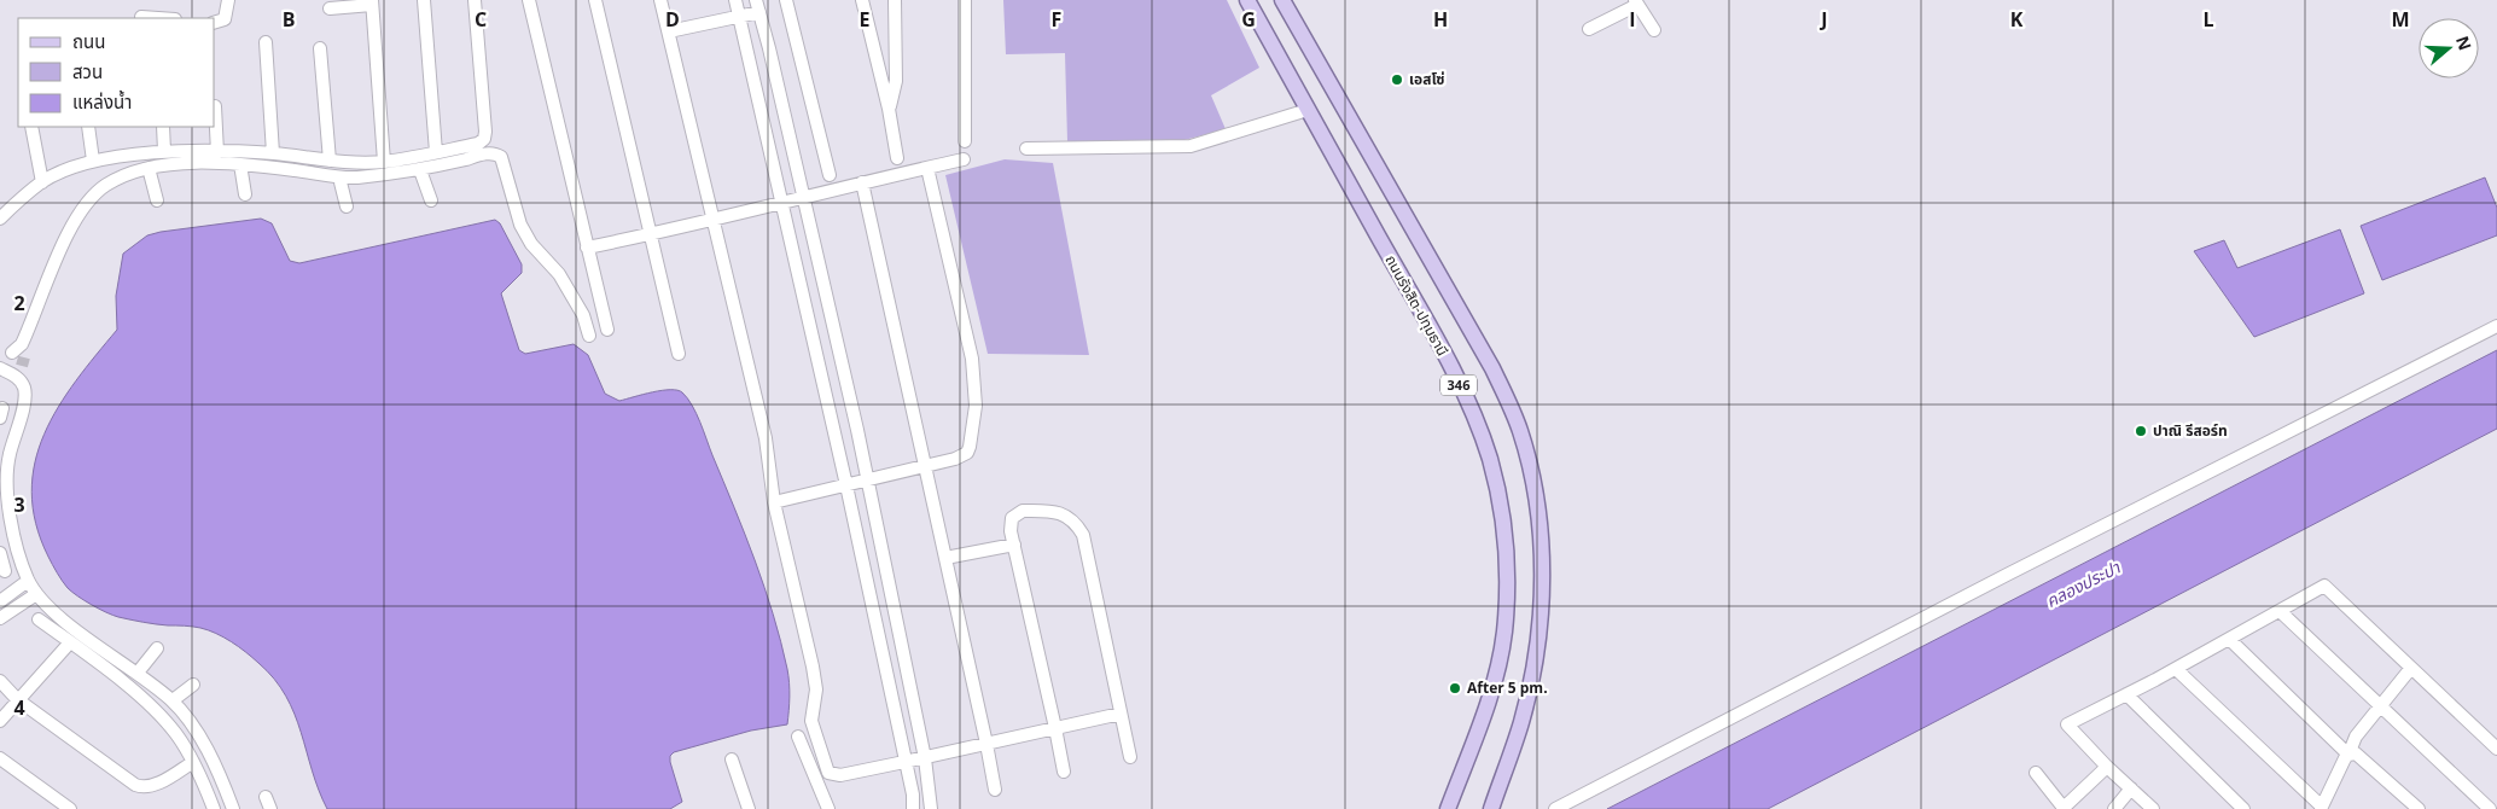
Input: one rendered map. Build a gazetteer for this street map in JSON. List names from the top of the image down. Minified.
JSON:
{"streets":{"main road":["ถนนรังสิต-ปทุมธานี","346"]},"water":["คลองประปา"],"places":["เอสโซ่","ปาณิ รีสอร์ท","After 5 pm."],"legend":["ถนน","สวน","แหล่งน้ำ"],"north":"right","grid":{"columns":["B","C","D","E","F","G","H","I","J","K","L","M"],"rows":["2","3","4"]}}
